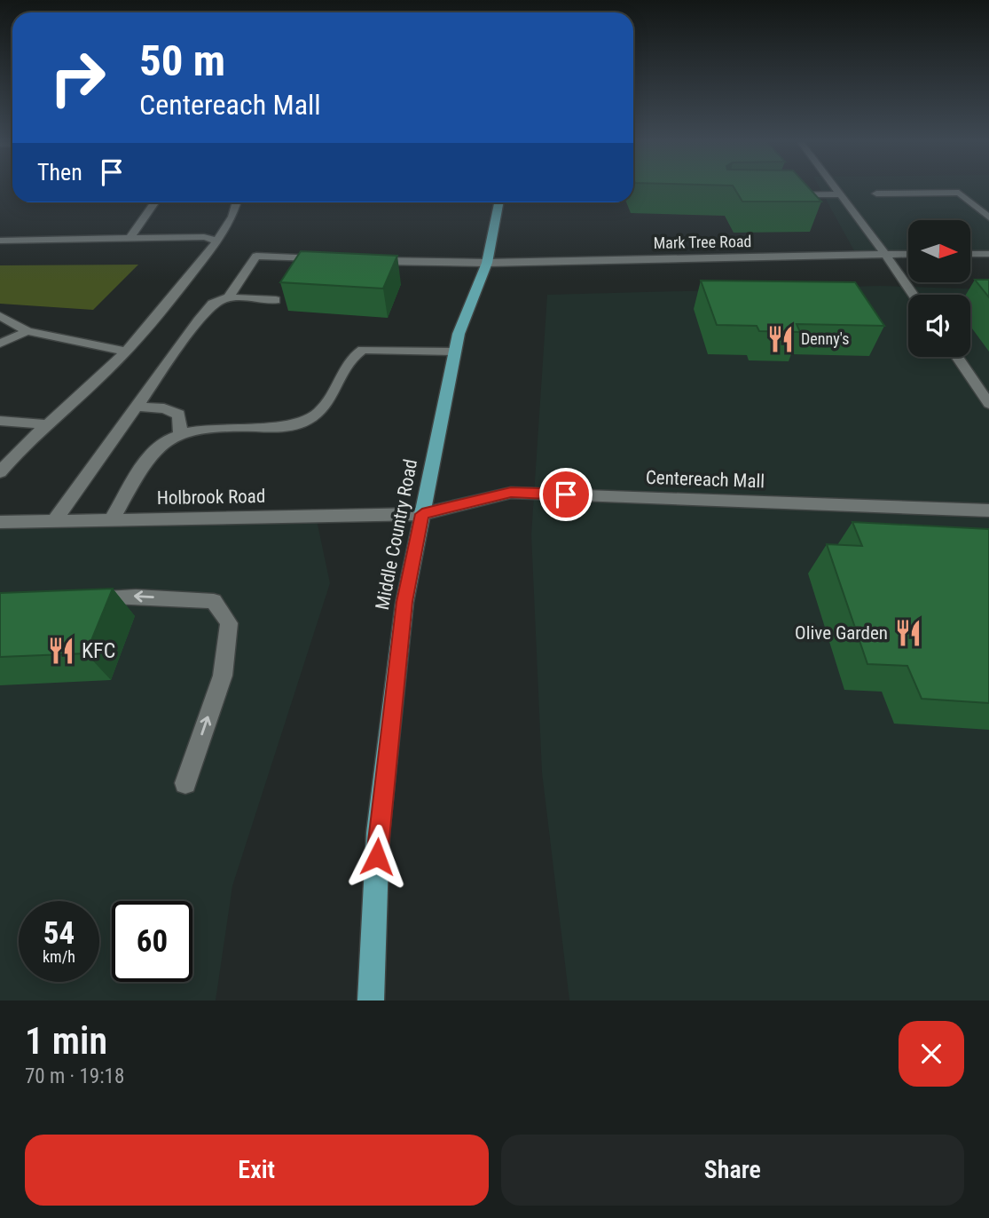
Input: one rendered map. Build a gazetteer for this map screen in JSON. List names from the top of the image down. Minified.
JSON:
{"streets":{"main road":["Middle Country Road"],"street":["Mark Tree Road","Centereach Mall","Holbrook Road"]},"crossings":[["Mark Tree Road","Middle Country Road"],["Centereach Mall","Holbrook Road"],["Centereach Mall","Middle Country Road"],["Holbrook Road","Middle Country Road"]],"places":{"restaurant":["Denny's","Olive Garden","KFC"]},"north":"right","page":{"turn":["50 m","Centereach Mall"],"then":"Then","speed":"54 km/h","limit":"60","heading":["1 min","70 m · 19:18"],"buttons":["Exit","Share"]}}
